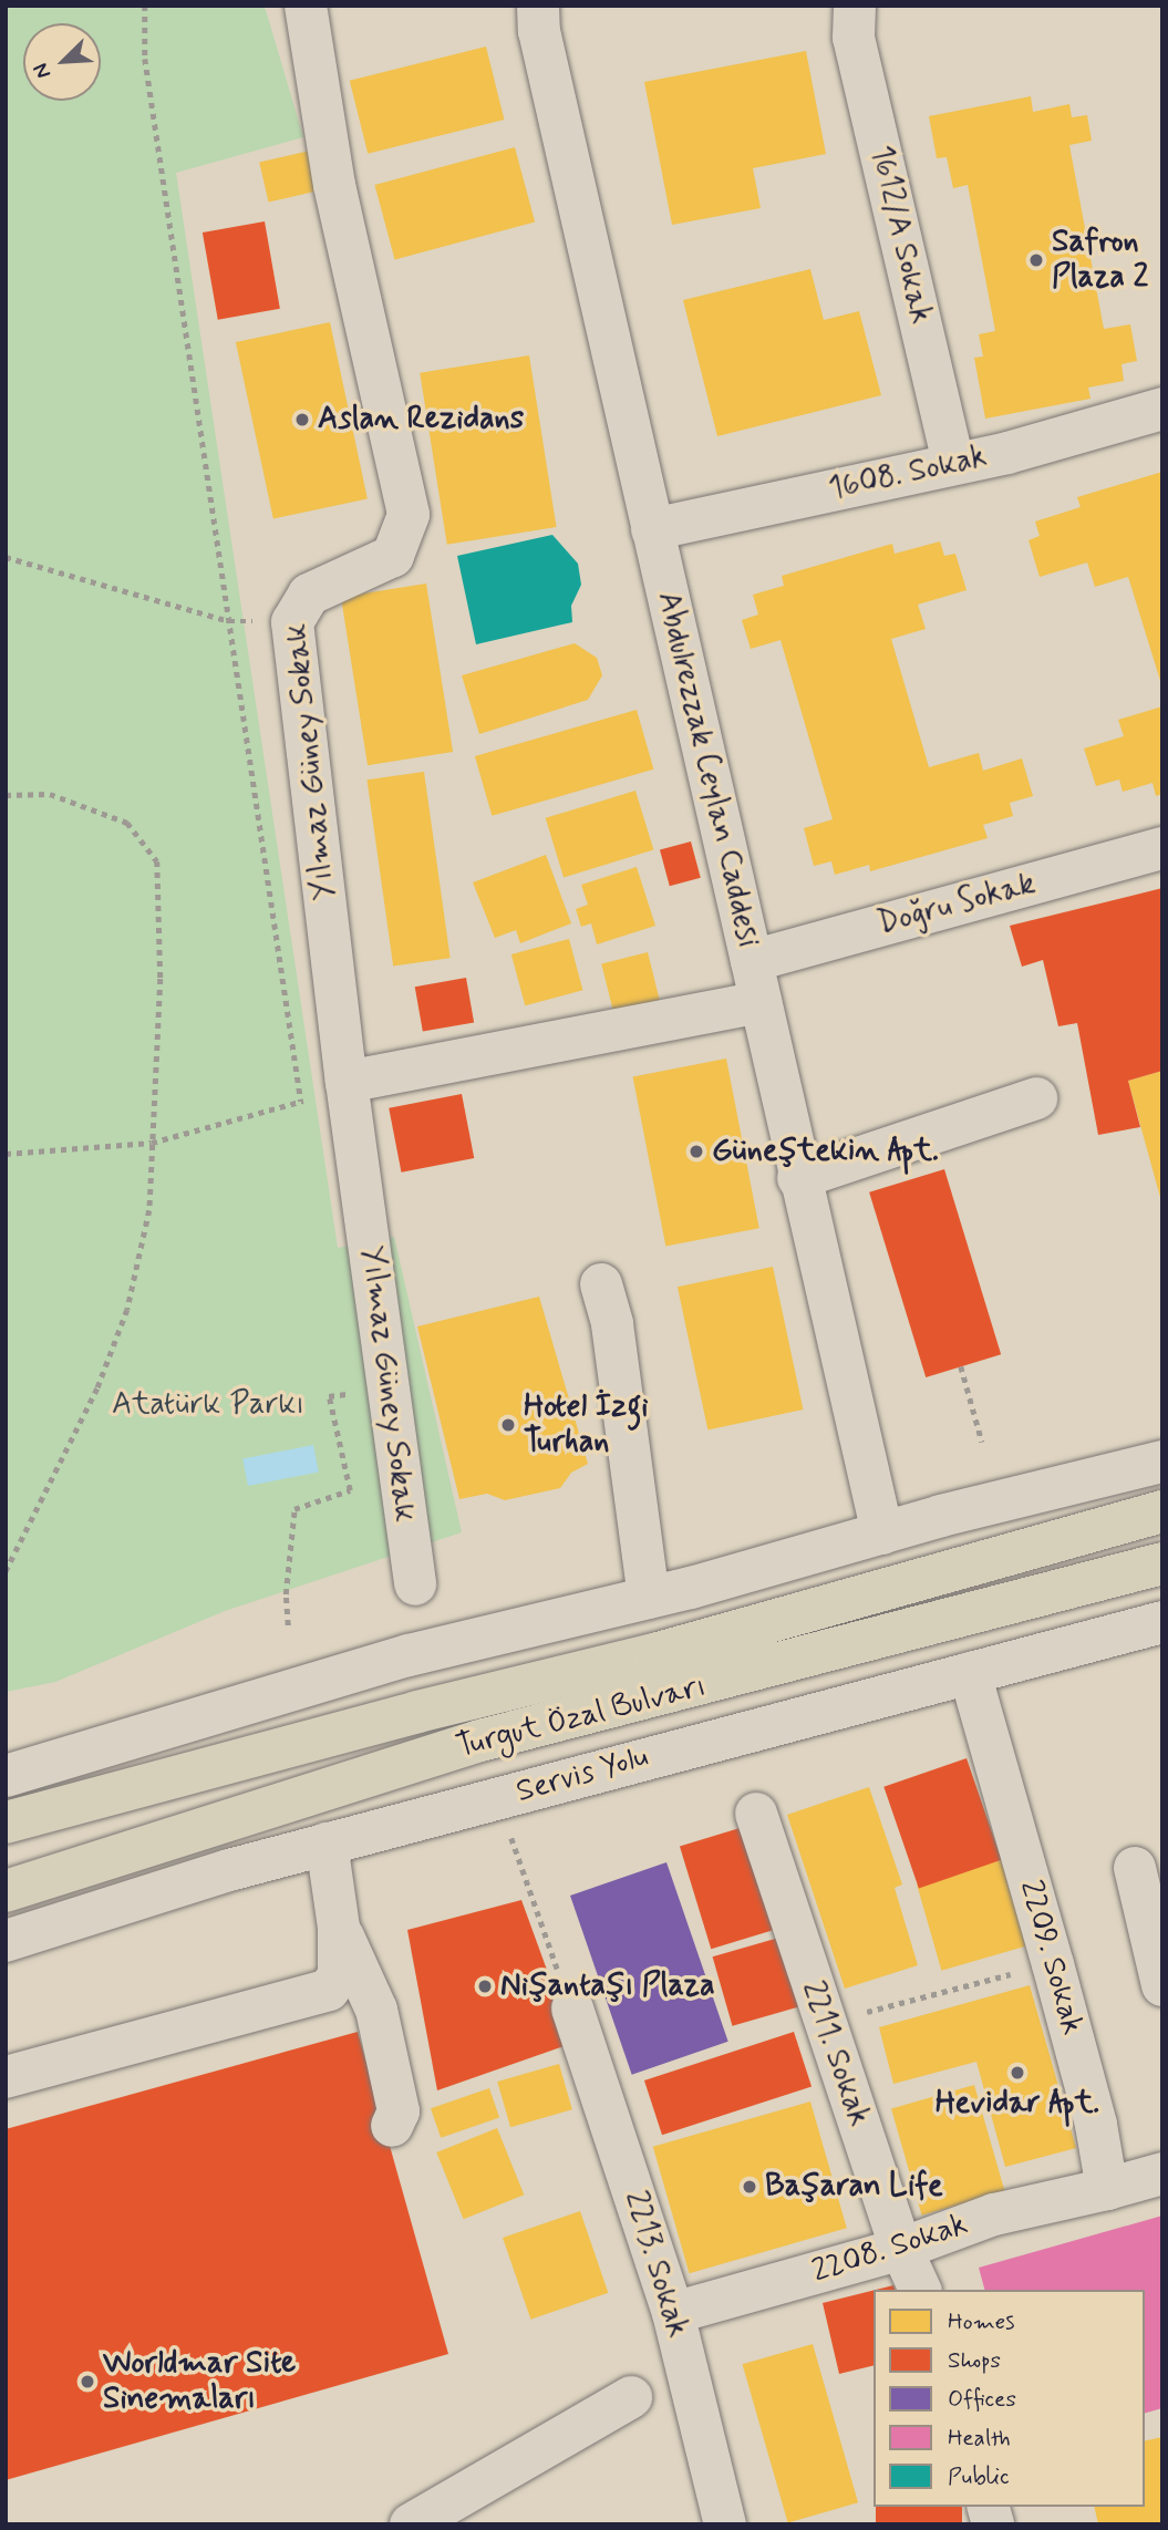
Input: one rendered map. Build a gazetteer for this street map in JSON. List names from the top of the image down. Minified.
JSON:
{"streets":{"main road":["Turgut Özal Bulvarı"],"street":["1612/A Sokak","1608. Sokak","Yılmaz Güney Sokak","Abdulrezzak Ceylan Caddesi","Doğru Sokak","Servis Yolu","2209. Sokak","2211. Sokak","2208. Sokak","2213. Sokak"]},"crossings":[["1612/A Sokak","1608. Sokak"],["1608. Sokak","Abdulrezzak Ceylan Caddesi"],["Abdulrezzak Ceylan Caddesi","Doğru Sokak"],["Servis Yolu","2209. Sokak"],["2209. Sokak","2208. Sokak"],["2211. Sokak","2208. Sokak"],["2208. Sokak","2213. Sokak"]],"parks":["Atatürk Parkı"],"places":["Safron Plaza 2","Aslan Rezidans","Güneştekin Apt.","Hotel İzgi Turhan","Nişantaşı Plaza","Hevidar Apt.","Başaran Life","Worldmar Site Sinemaları"],"legend":["Homes","Shops","Offices","Health","Public"],"north":"bottom left"}
